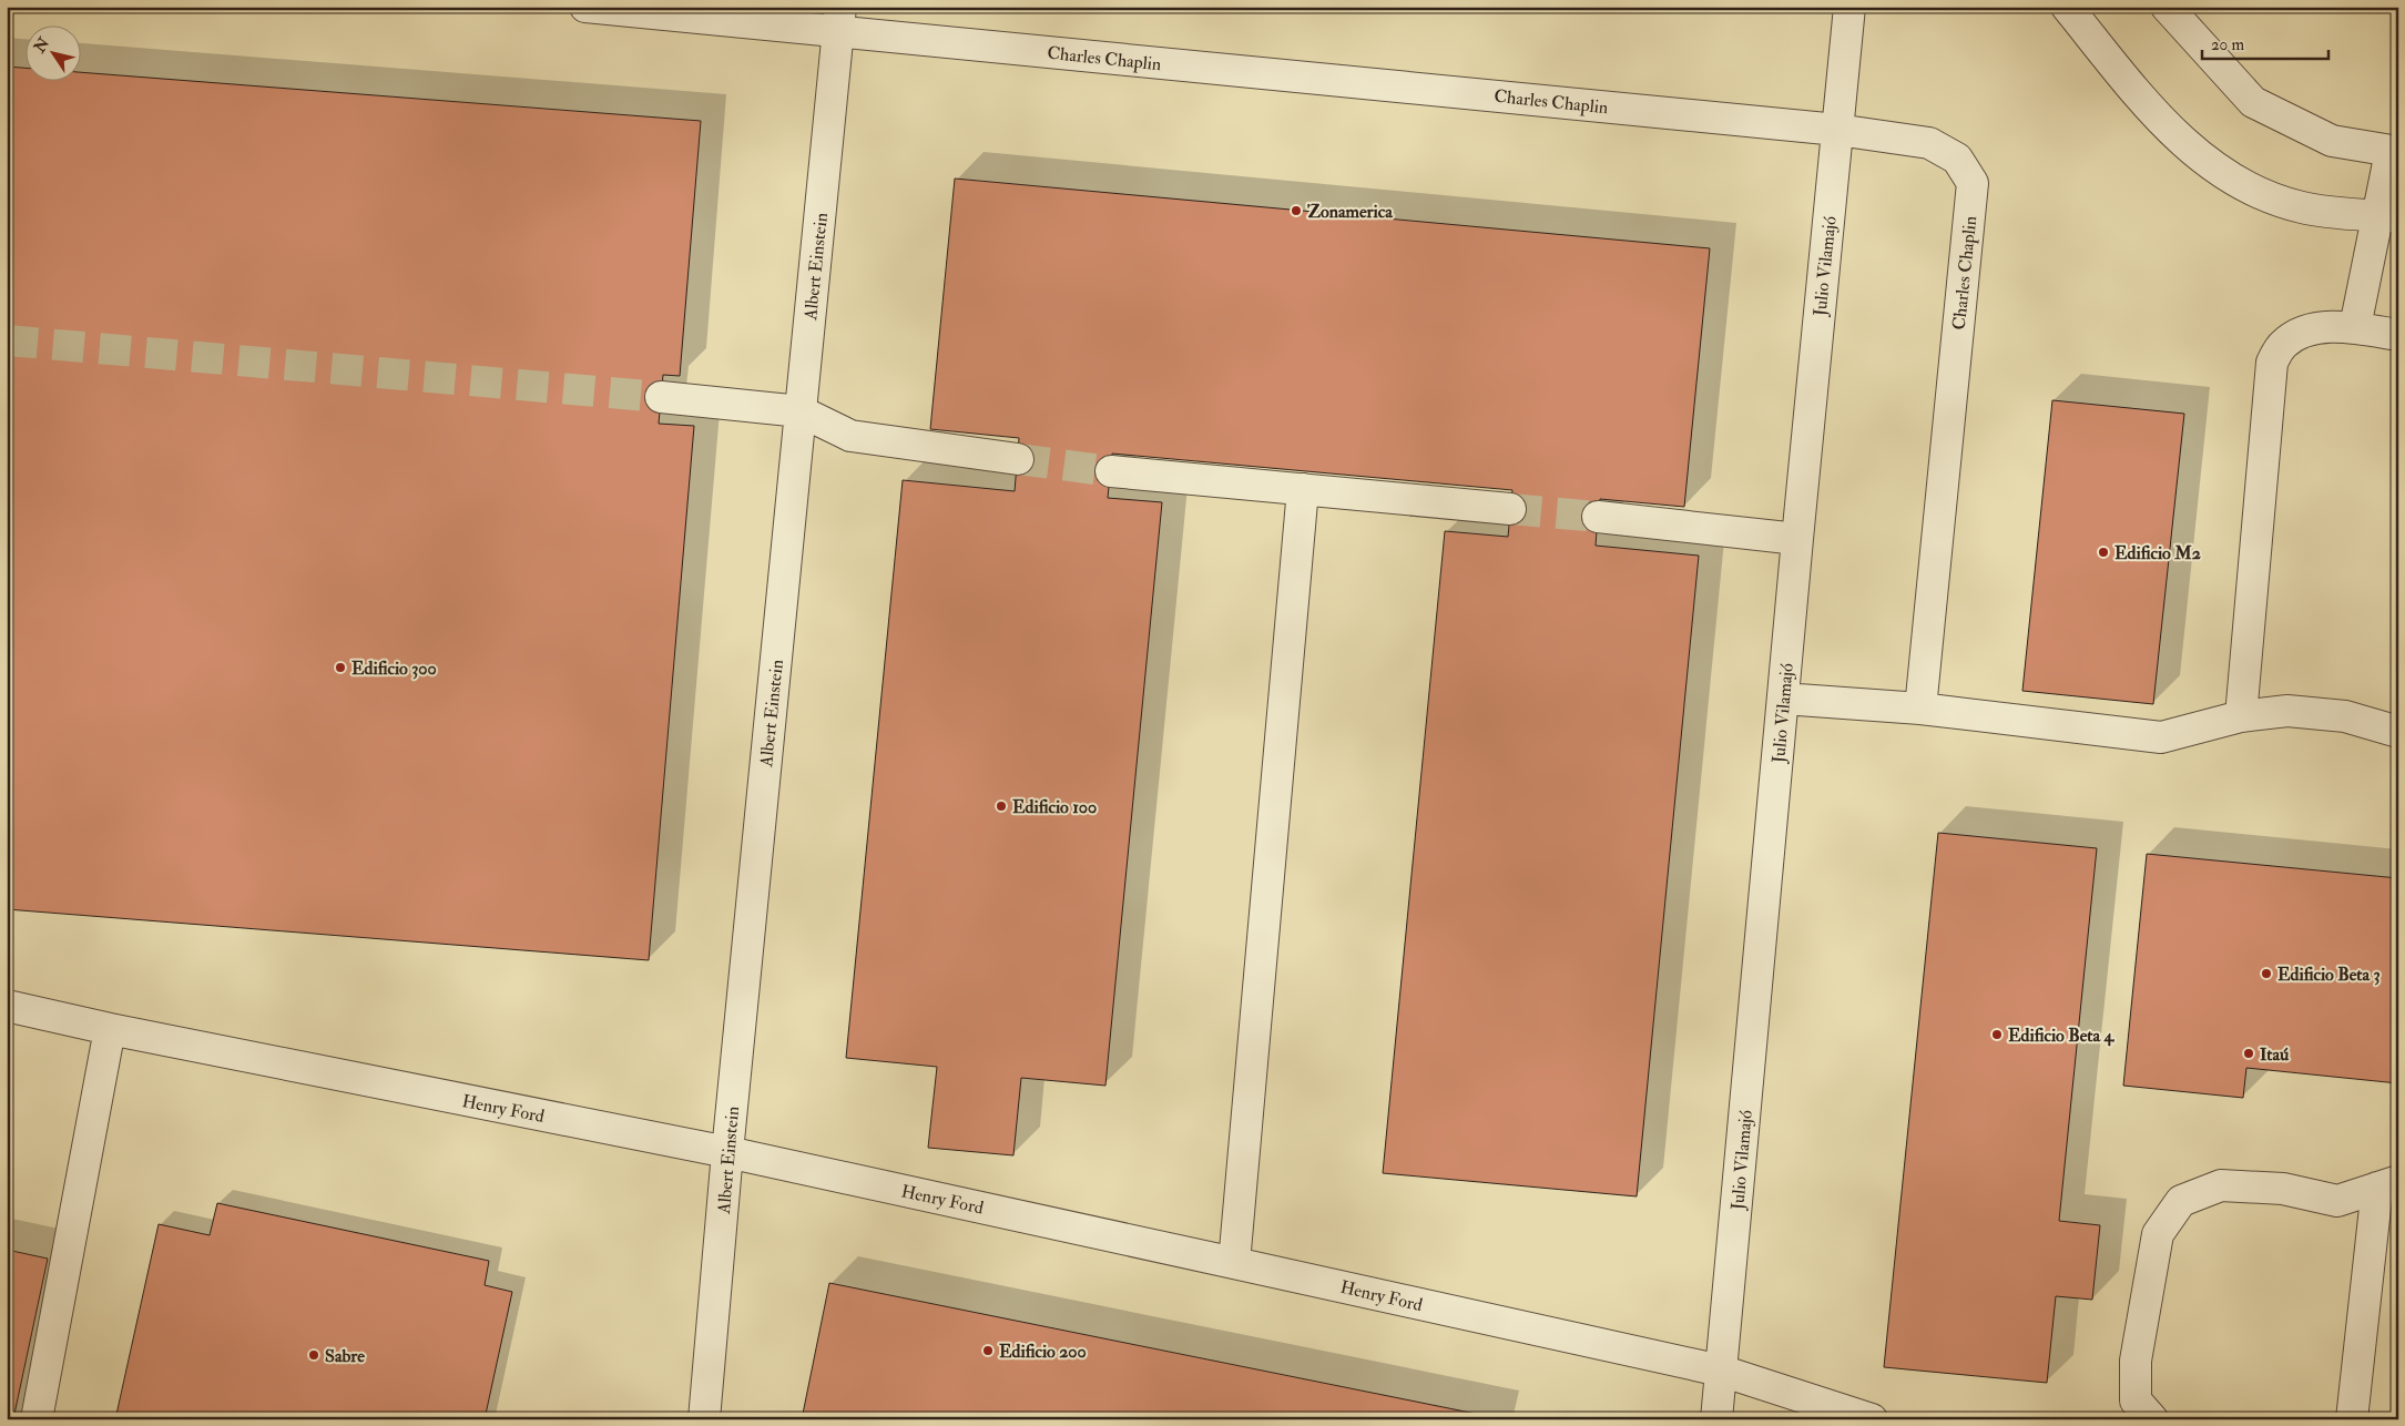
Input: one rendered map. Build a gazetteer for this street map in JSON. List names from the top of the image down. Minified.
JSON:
{"streets":{"lane":["Charles Chaplin","Albert Einstein","Julio Vilamajó","Henry Ford"]},"crossings":[["Charles Chaplin","Albert Einstein"],["Charles Chaplin","Julio Vilamajó"],["Albert Einstein","Henry Ford"],["Julio Vilamajó","Henry Ford"]],"places":["Zonamerica","Edificio M2","Edificio 300","Edificio 100","Edificio Beta 3","Edificio Beta 4","Itaú","Edificio 200","Sabre"],"scale_bar":"20 m","north":"top left"}
